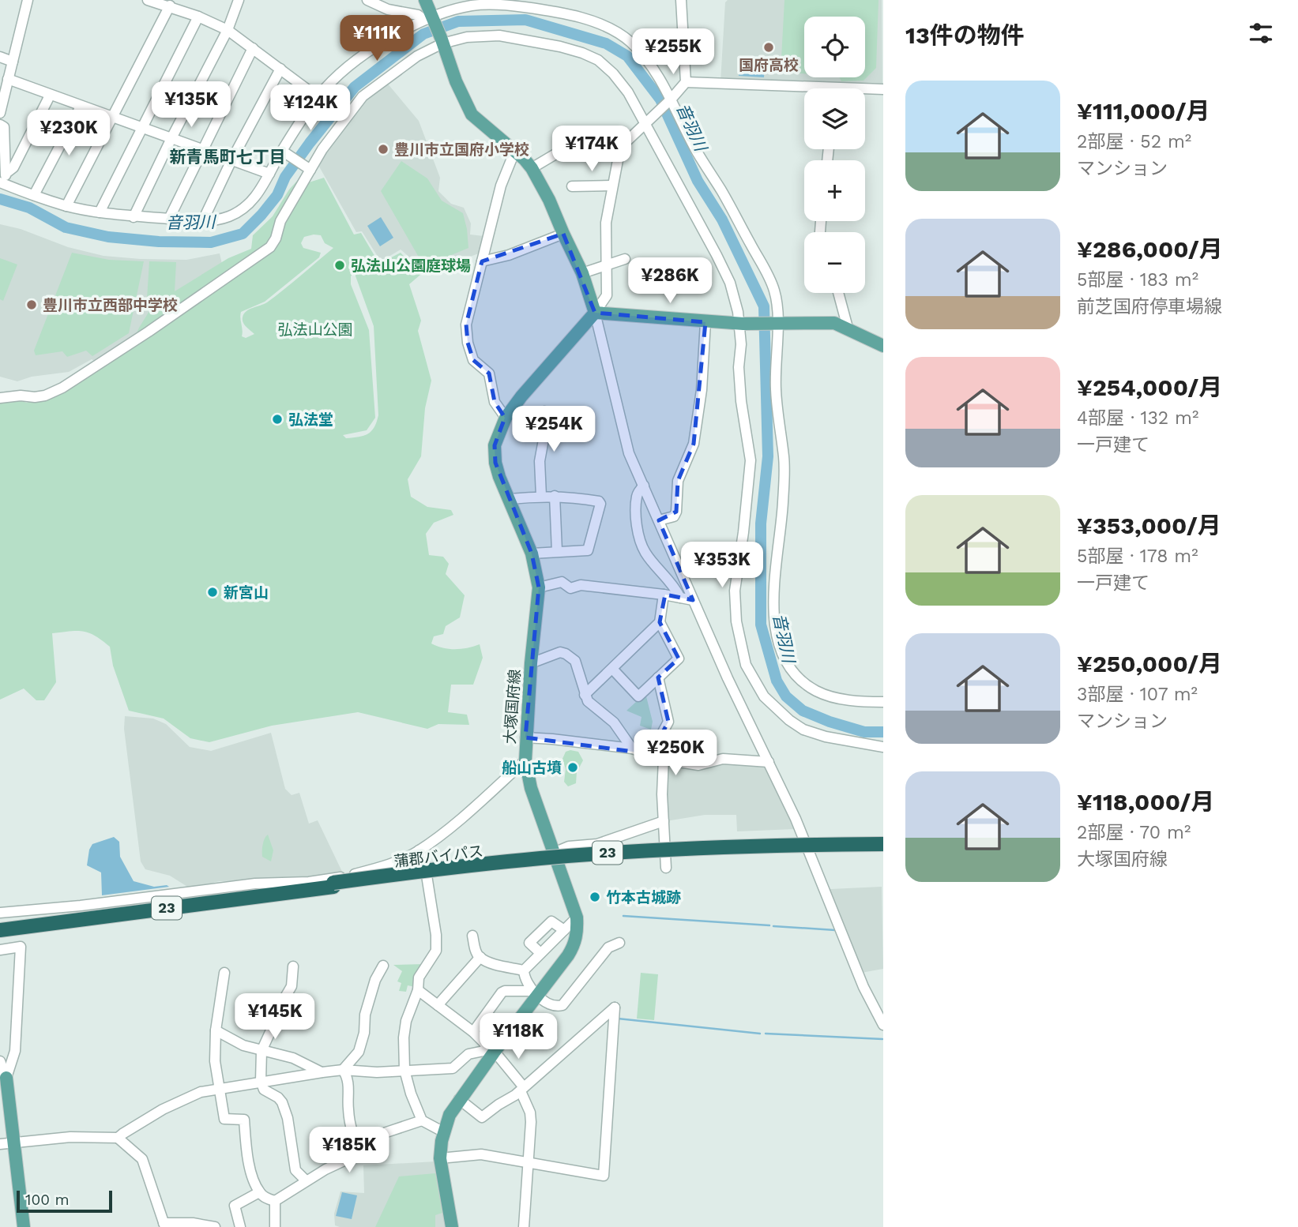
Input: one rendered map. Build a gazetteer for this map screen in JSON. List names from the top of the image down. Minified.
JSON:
{"streets":{"highway":["23","蒲郡バイパス"],"main road":["大塚国府線"]},"districts":["新青馬町七丁目"],"water":["音羽川"],"parks":["弘法山公園"],"places":["国府高校","豊川市立国府小学校","弘法山公園庭球場","豊川市立西部中学校","弘法堂","新宮山","船山古墳","竹本古城跡"],"scale_bar":"100 m","page":{"heading":"13件の物件","price":["¥111K","¥255K","¥135K","¥124K","¥230K","¥174K","¥286K","¥254K","¥353K","¥250K","¥145K","¥118K","¥185K"],"map_buttons":["+","−"],"list":[{"name":"¥111,000/月","note":"2部屋 · 52 m² · マンション"},{"name":"¥286,000/月","note":"5部屋 · 183 m² · 前芝国府停車場線"},{"name":"¥254,000/月","note":"4部屋 · 132 m² · 一戸建て"},{"name":"¥353,000/月","note":"5部屋 · 178 m² · 一戸建て"},{"name":"¥250,000/月","note":"3部屋 · 107 m² · マンション"},{"name":"¥118,000/月","note":"2部屋 · 70 m² · 大塚国府線"}],"scale":"100 m"}}
